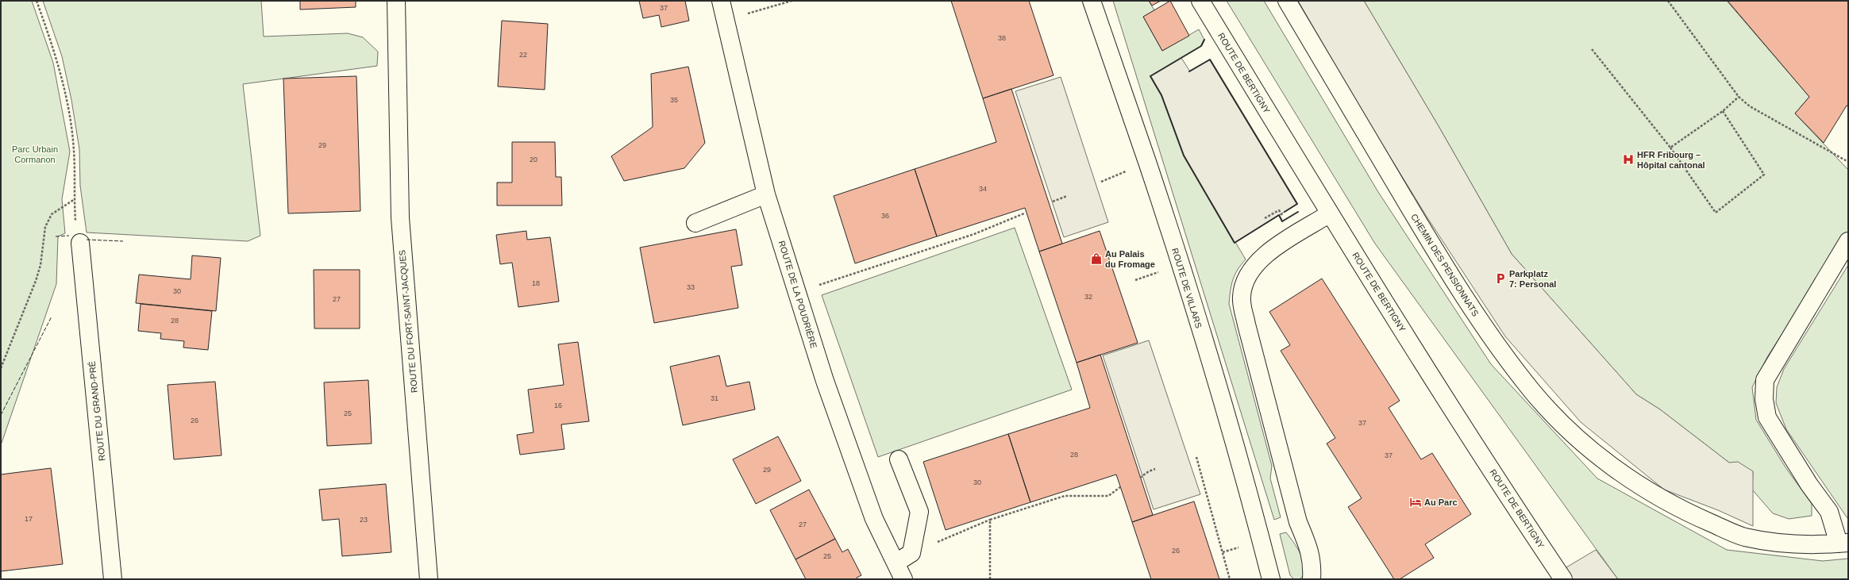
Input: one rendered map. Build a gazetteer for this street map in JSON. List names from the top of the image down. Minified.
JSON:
{"streets":{"street":["ROUTE DE BERTIGNY","CHEMIN DES PENSIONNATS","ROUTE DE VILLARS","ROUTE DE LA POUDRIÈRE","ROUTE DU FORT-SAINT-JACQUES","ROUTE DU GRAND-PRÉ"]},"parks":["Parc Urbain Cormanon"],"places":{"hospital":["HFR Fribourg – Hôpital cantonal"],"shop":["Au Palais du Fromage"],"parking":["Parkplatz 7: Personal"],"hotel":["Au Parc"]},"house_numbers":["37","38","22","35","29","20","34","36","18","33","30","32","27","28","31","16","25","26","37","28","37","29","30","17","23","27","26","25"]}
